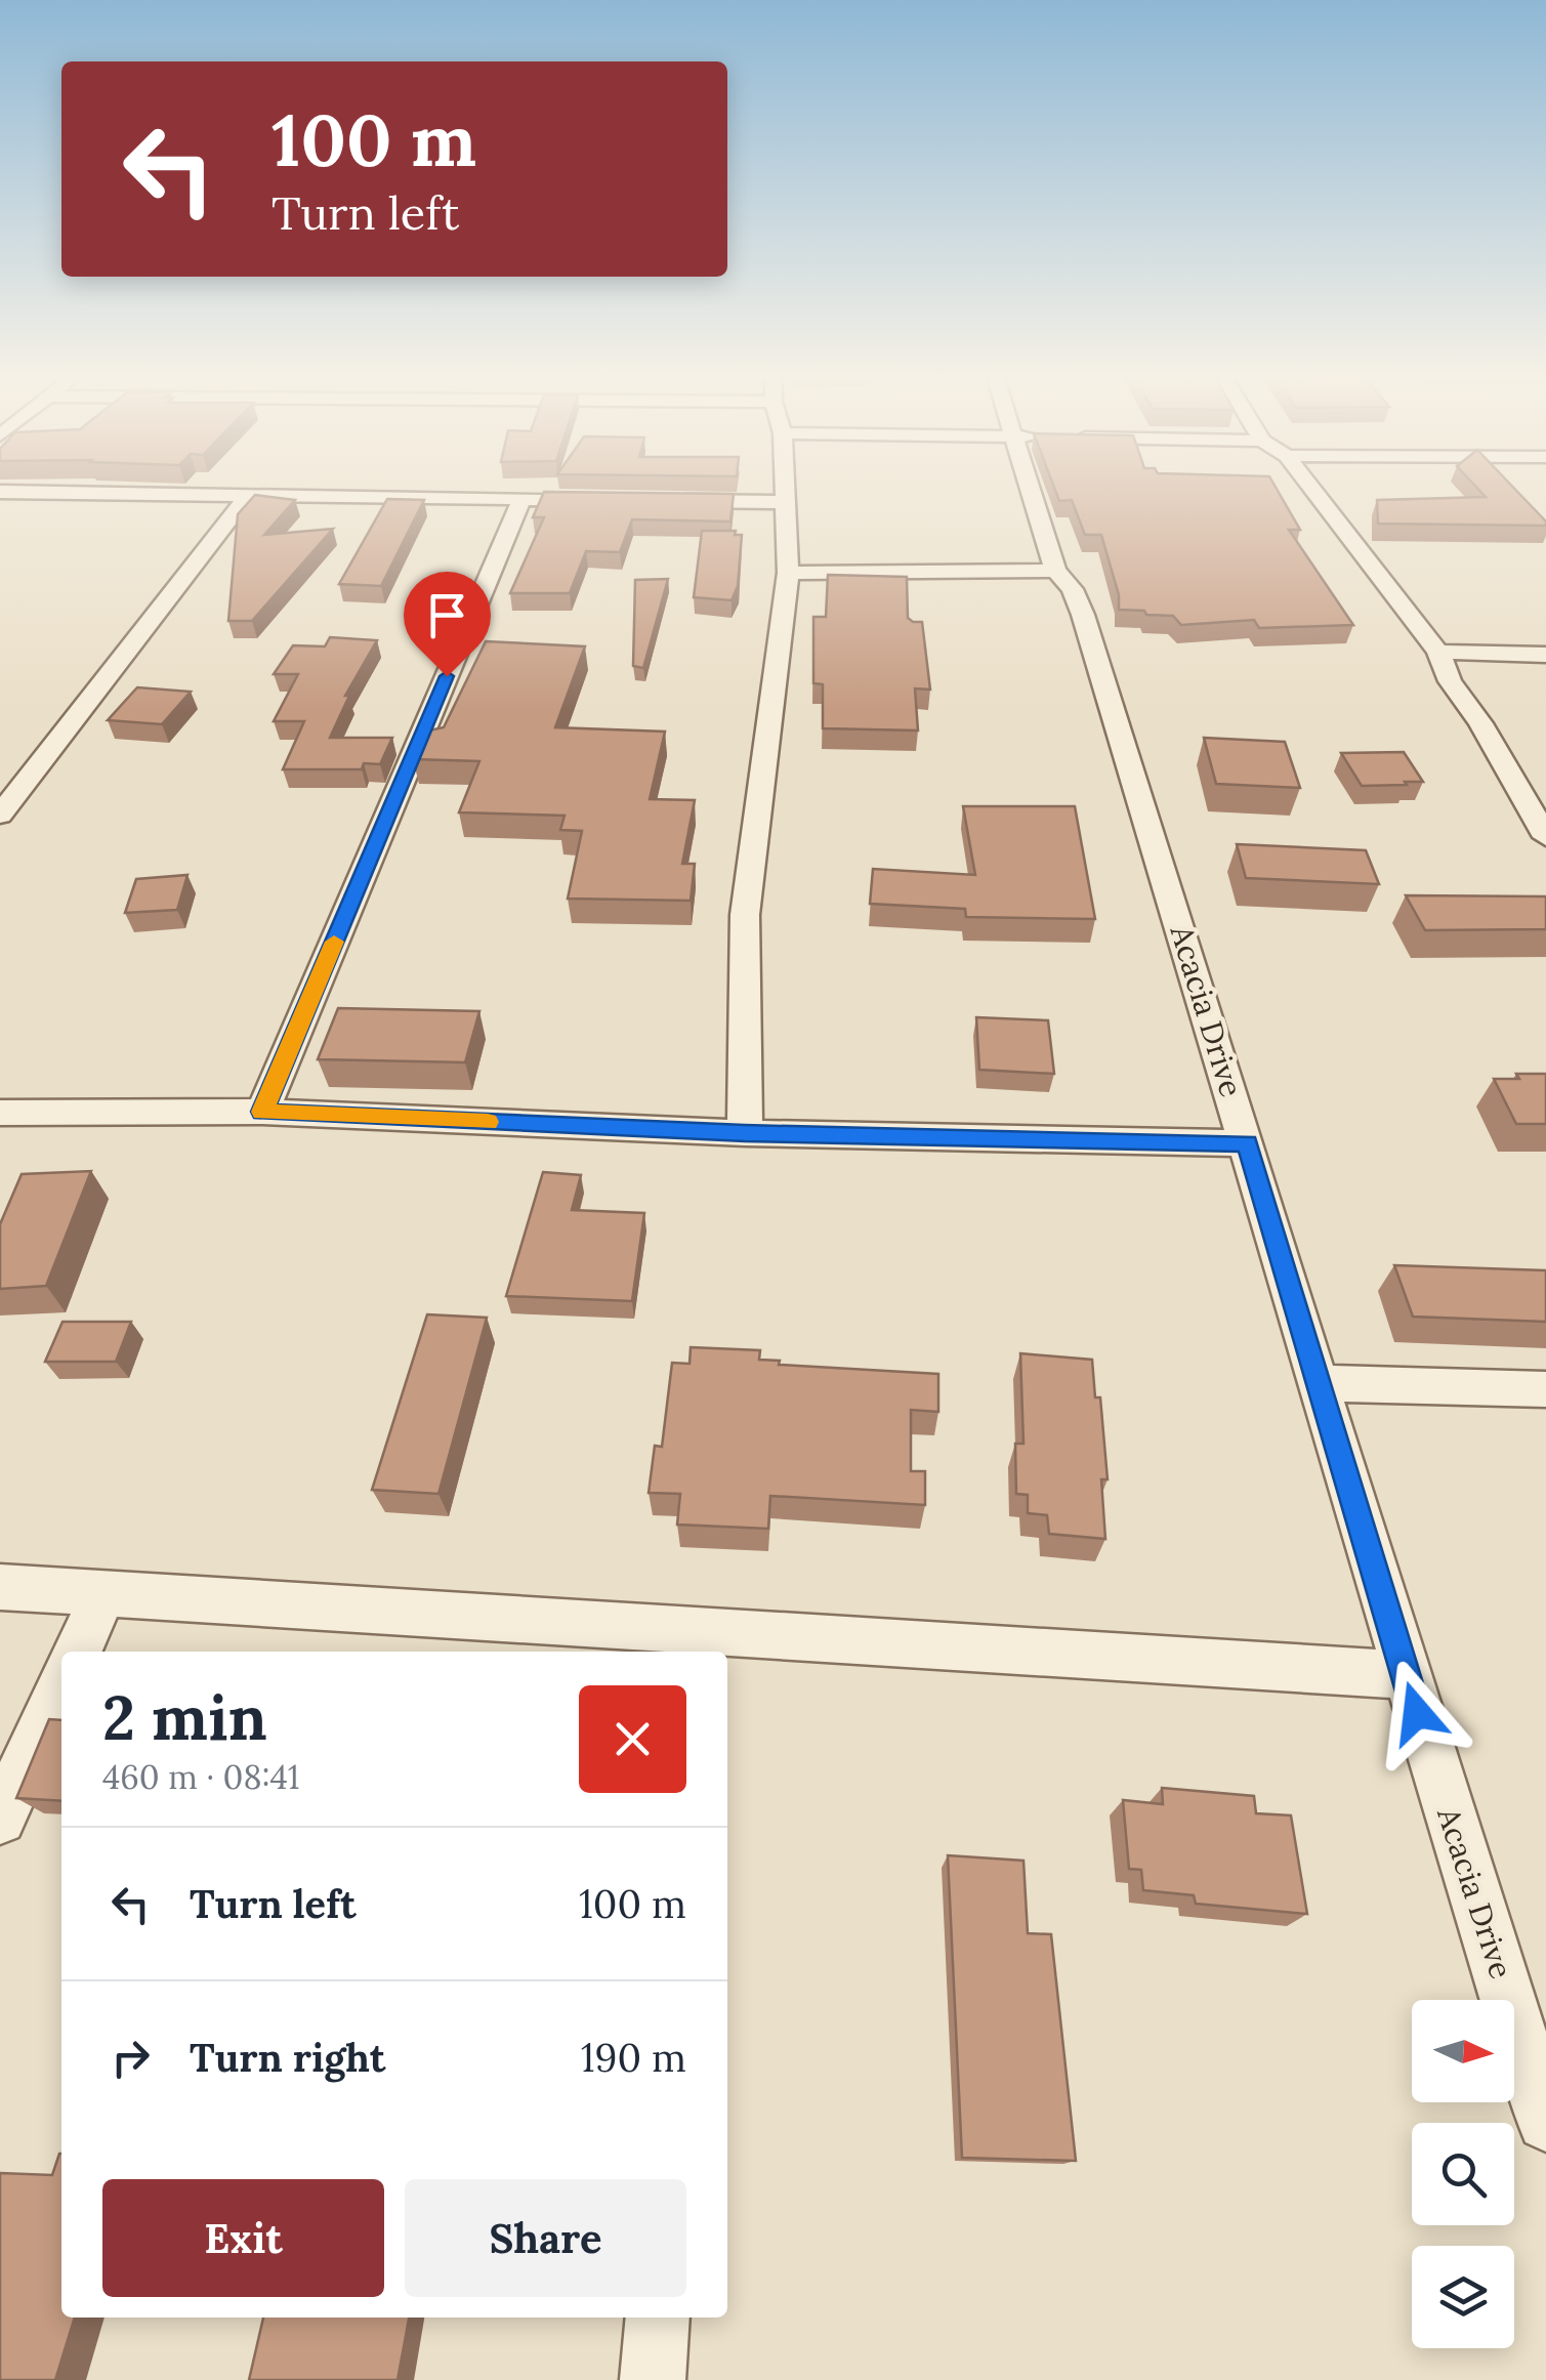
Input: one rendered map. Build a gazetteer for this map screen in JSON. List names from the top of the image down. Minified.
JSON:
{"streets":{"street":["Acacia Drive"]},"north":"right","page":{"turn":["100 m","Turn left"],"heading":["2 min","460 m · 08:41"],"list":[{"name":"Turn left","value":"100 m"},{"name":"Turn right","value":"190 m"}],"buttons":["Exit","Share"]}}
